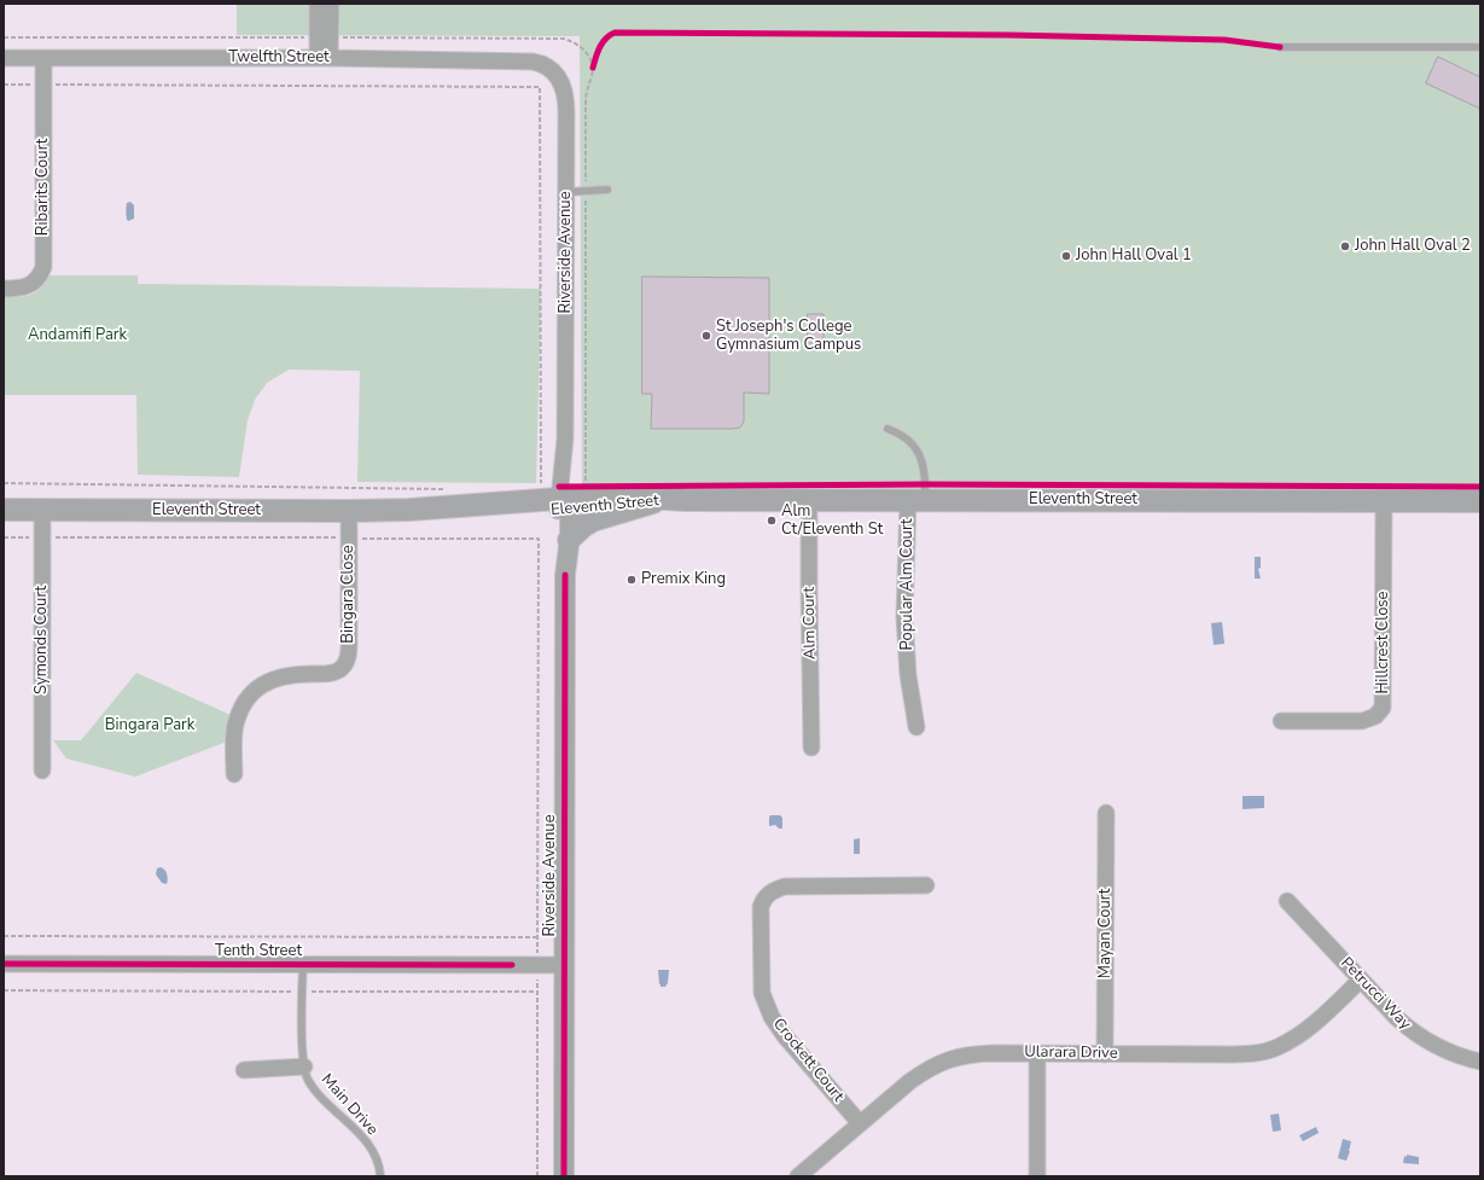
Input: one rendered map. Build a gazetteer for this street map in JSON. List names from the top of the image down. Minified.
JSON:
{"streets":{"main road":["Eleventh Street"],"street":["Twelfth Street","Ribarits Court","Riverside Avenue","Popular Alm Court","Bingara Close","Alm Court","Symonds Court","Hillcrest Close","Mayan Court","Tenth Street","Petrucci Way","Ularara Drive","Crockett Court"],"lane":["Main Drive"]},"crossings":[["Twelfth Street","Ribarits Court"],["Twelfth Street","Riverside Avenue"],["Riverside Avenue","Eleventh Street"],["Riverside Avenue","Tenth Street"],["Eleventh Street","Popular Alm Court"],["Eleventh Street","Bingara Close"],["Eleventh Street","Alm Court"],["Eleventh Street","Symonds Court"],["Eleventh Street","Hillcrest Close"],["Mayan Court","Ularara Drive"],["Tenth Street","Main Drive"],["Petrucci Way","Ularara Drive"],["Ularara Drive","Crockett Court"]],"parks":["Andamifi Park","Bingara Park"],"places":["John Hall Oval 2","John Hall Oval 1","St Joseph's College Gymnasium Campus","Alm Ct/Eleventh St","Premix King"]}
